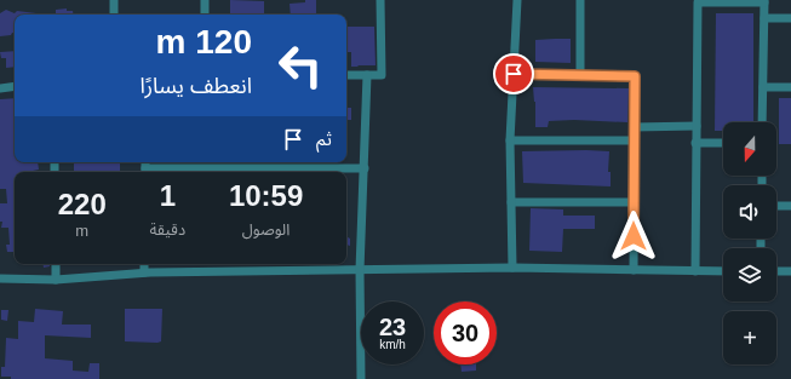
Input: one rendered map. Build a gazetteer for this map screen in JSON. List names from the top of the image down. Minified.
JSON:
{"north":"bottom","page":{"turn":["120 m","انعطف يسارًا"],"then":"ثم","map_buttons":"+","eta":["10:59","الوصول","1","دقيقة","220","m"],"speed":"23 km/h","limit":"30"}}
